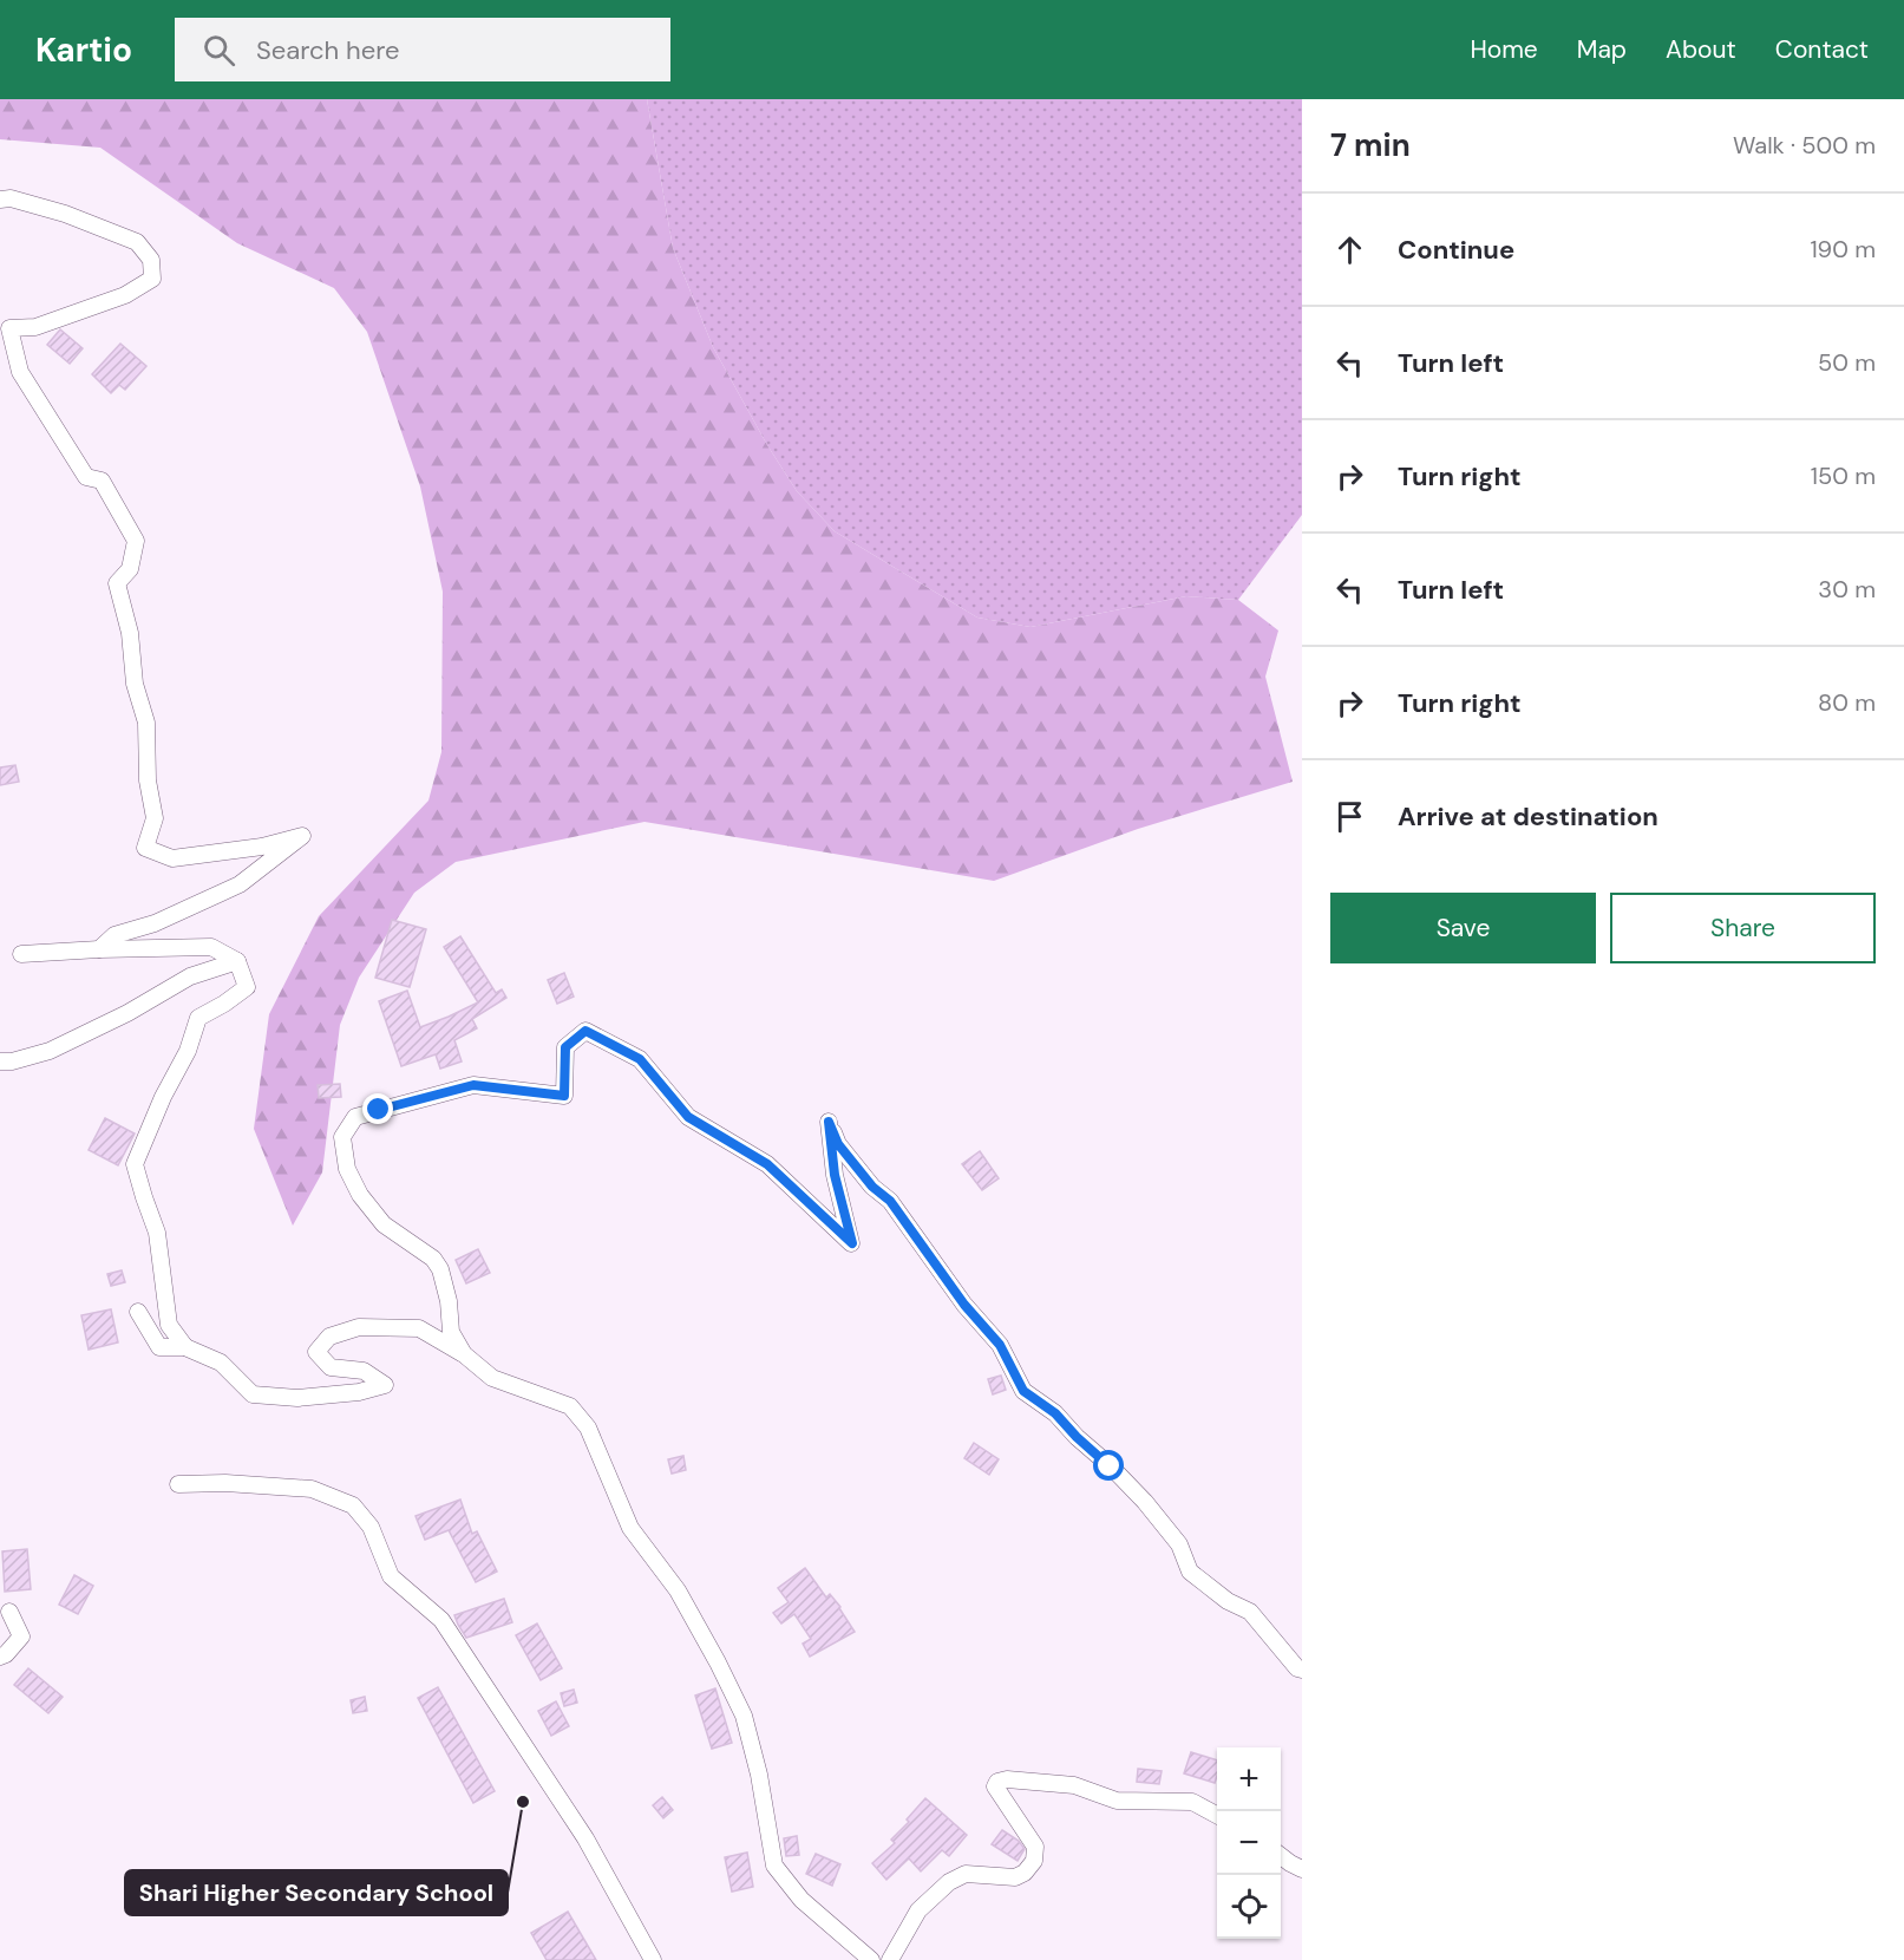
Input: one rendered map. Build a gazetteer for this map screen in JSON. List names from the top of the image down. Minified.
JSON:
{"places":["Shari Higher Secondary School"],"page":{"header":"Kartio","search":"Search here","nav":["Home","Map","About","Contact"],"heading":["7 min","Walk · 500 m"],"list":[["Continue","190 m"],["Turn left","50 m"],["Turn right","150 m"],["Turn left","30 m"],["Turn right","80 m"],"Arrive at destination"],"buttons":["Save","Share"],"map_buttons":["+","−"]}}
